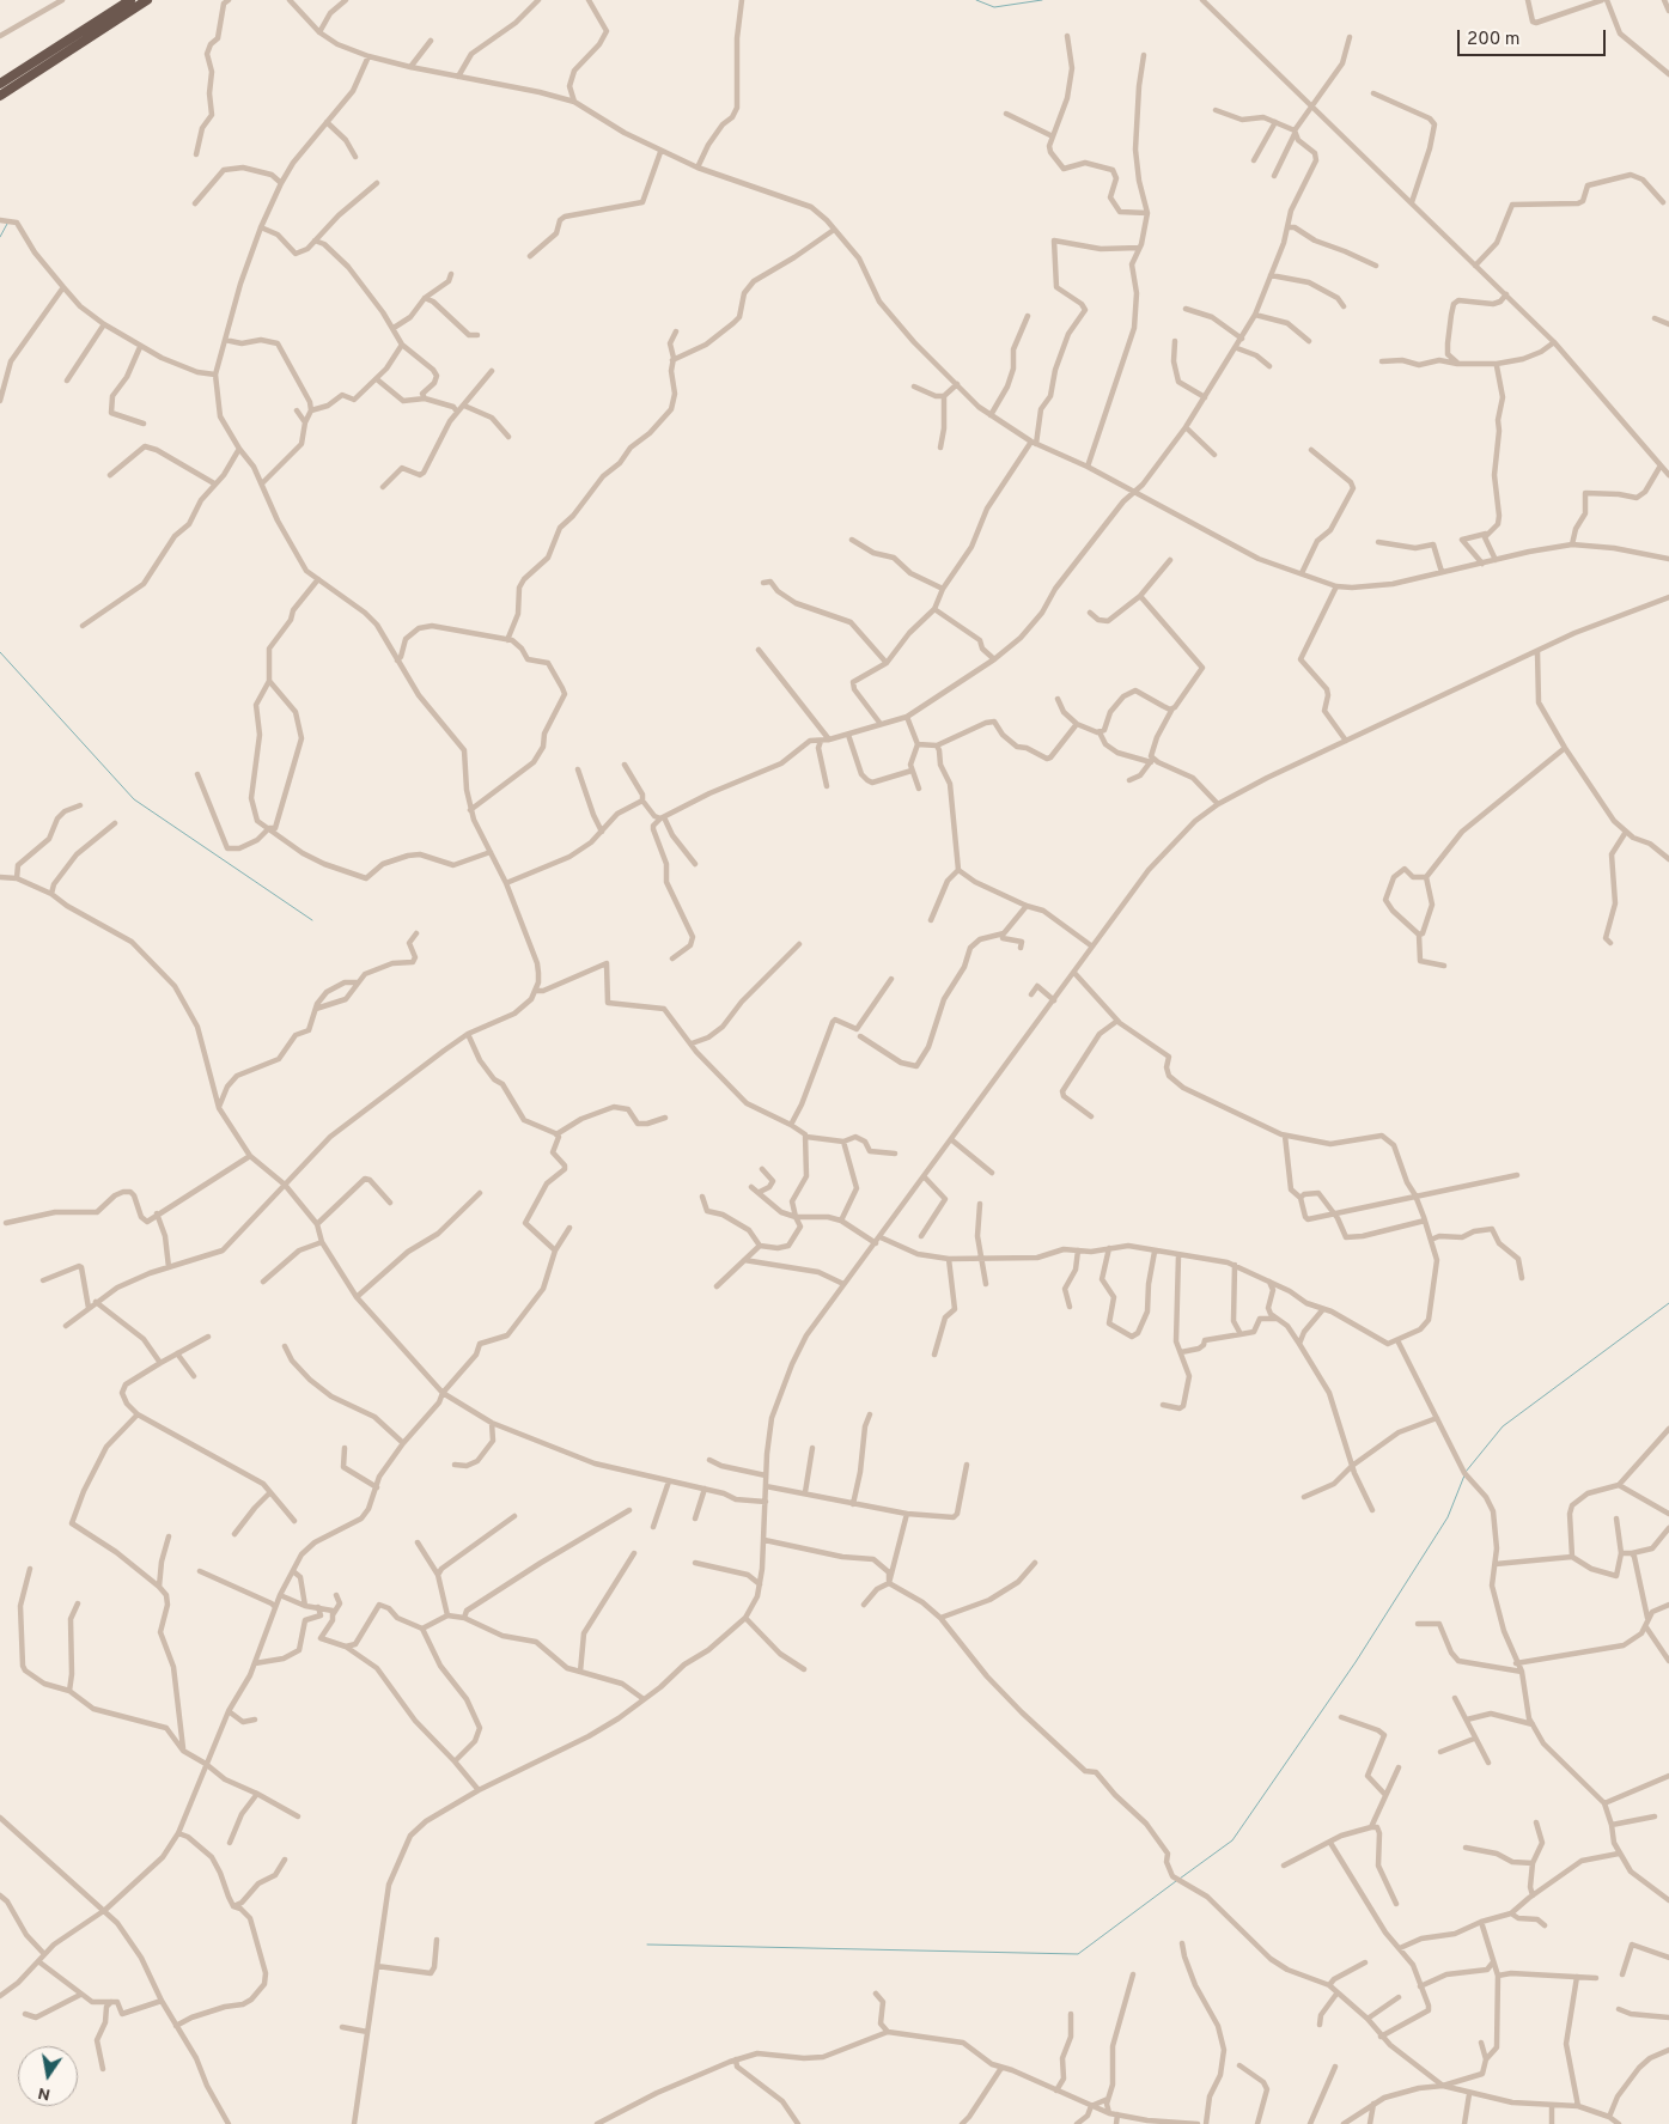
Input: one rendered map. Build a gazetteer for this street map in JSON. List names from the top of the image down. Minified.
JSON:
{"scale_bar":"200 m","north":"bottom"}
